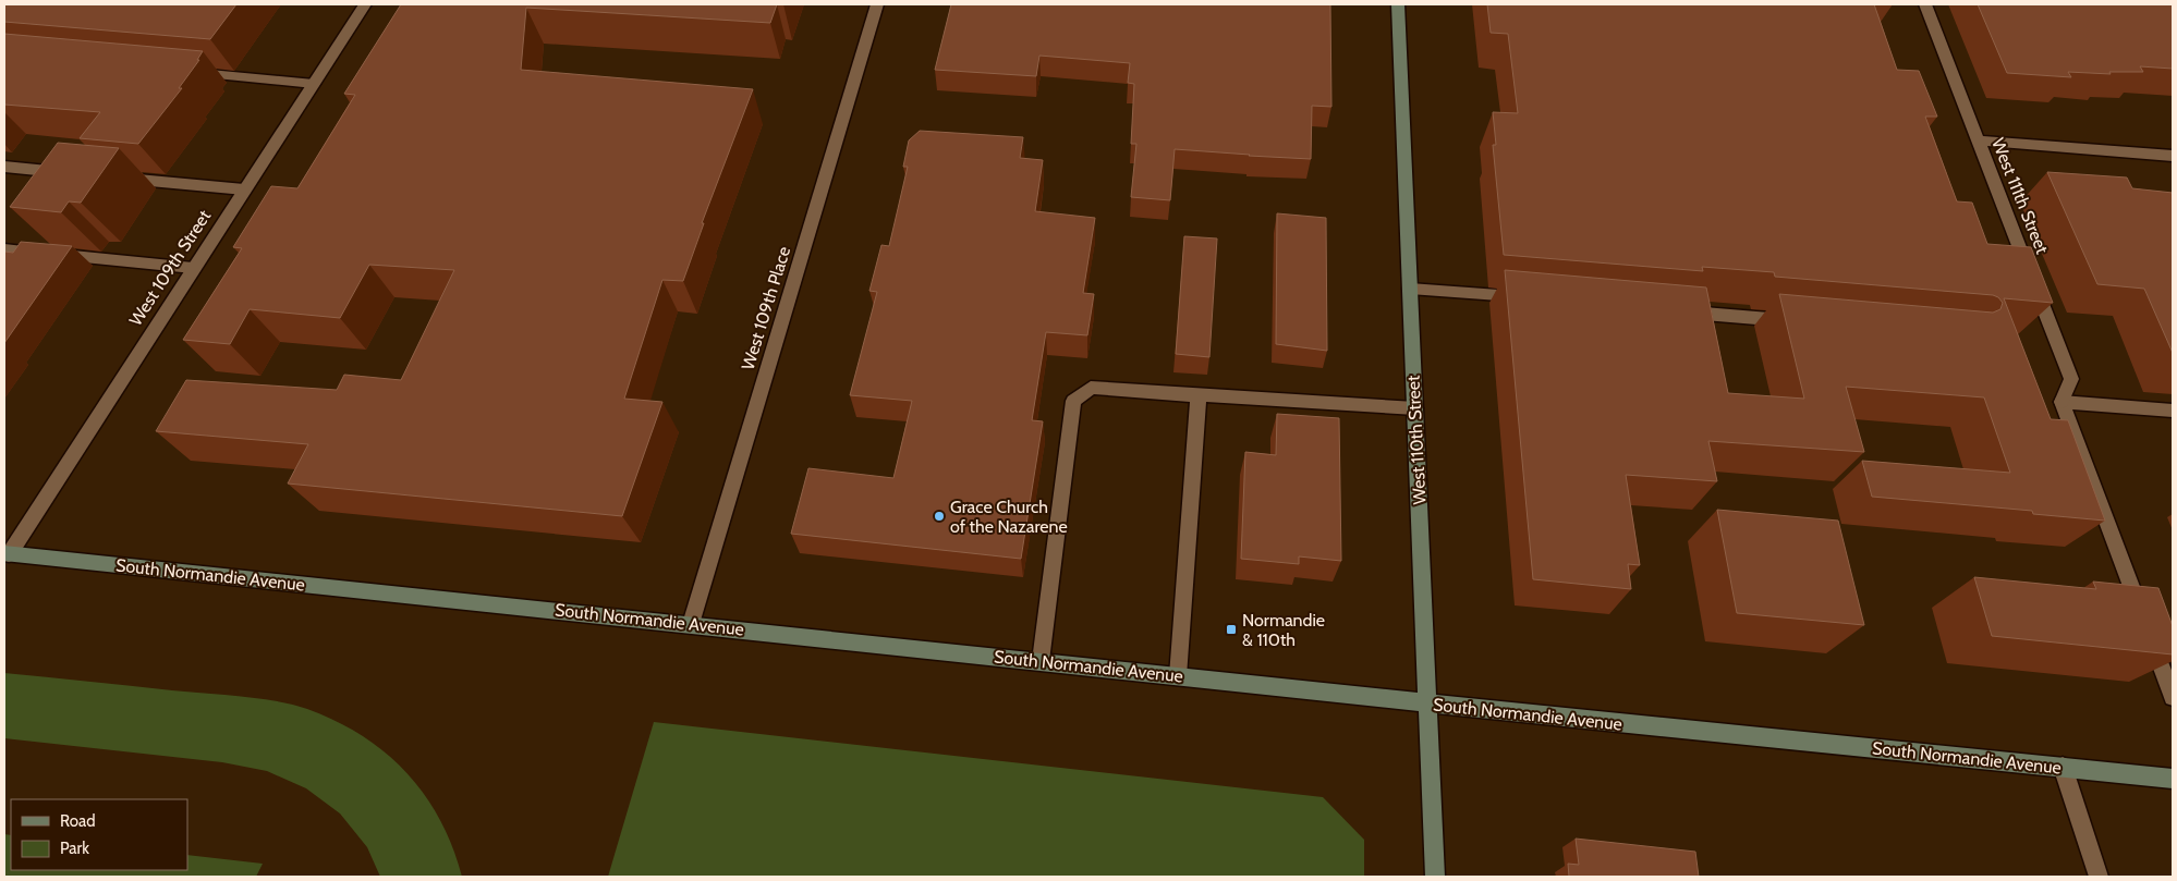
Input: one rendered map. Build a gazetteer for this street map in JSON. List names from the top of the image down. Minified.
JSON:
{"streets":{"main road":["West 110th Street","South Normandie Avenue"],"street":["West 111th Street","West 109th Street","West 109th Place"]},"crossings":[["West 109th Street","South Normandie Avenue"],["West 109th Place","South Normandie Avenue"],["West 110th Street","South Normandie Avenue"]],"places":{"other":["Grace Church of the Nazarene"],"transit":["Normandie & 110th"]},"legend":["Road","Park"]}
